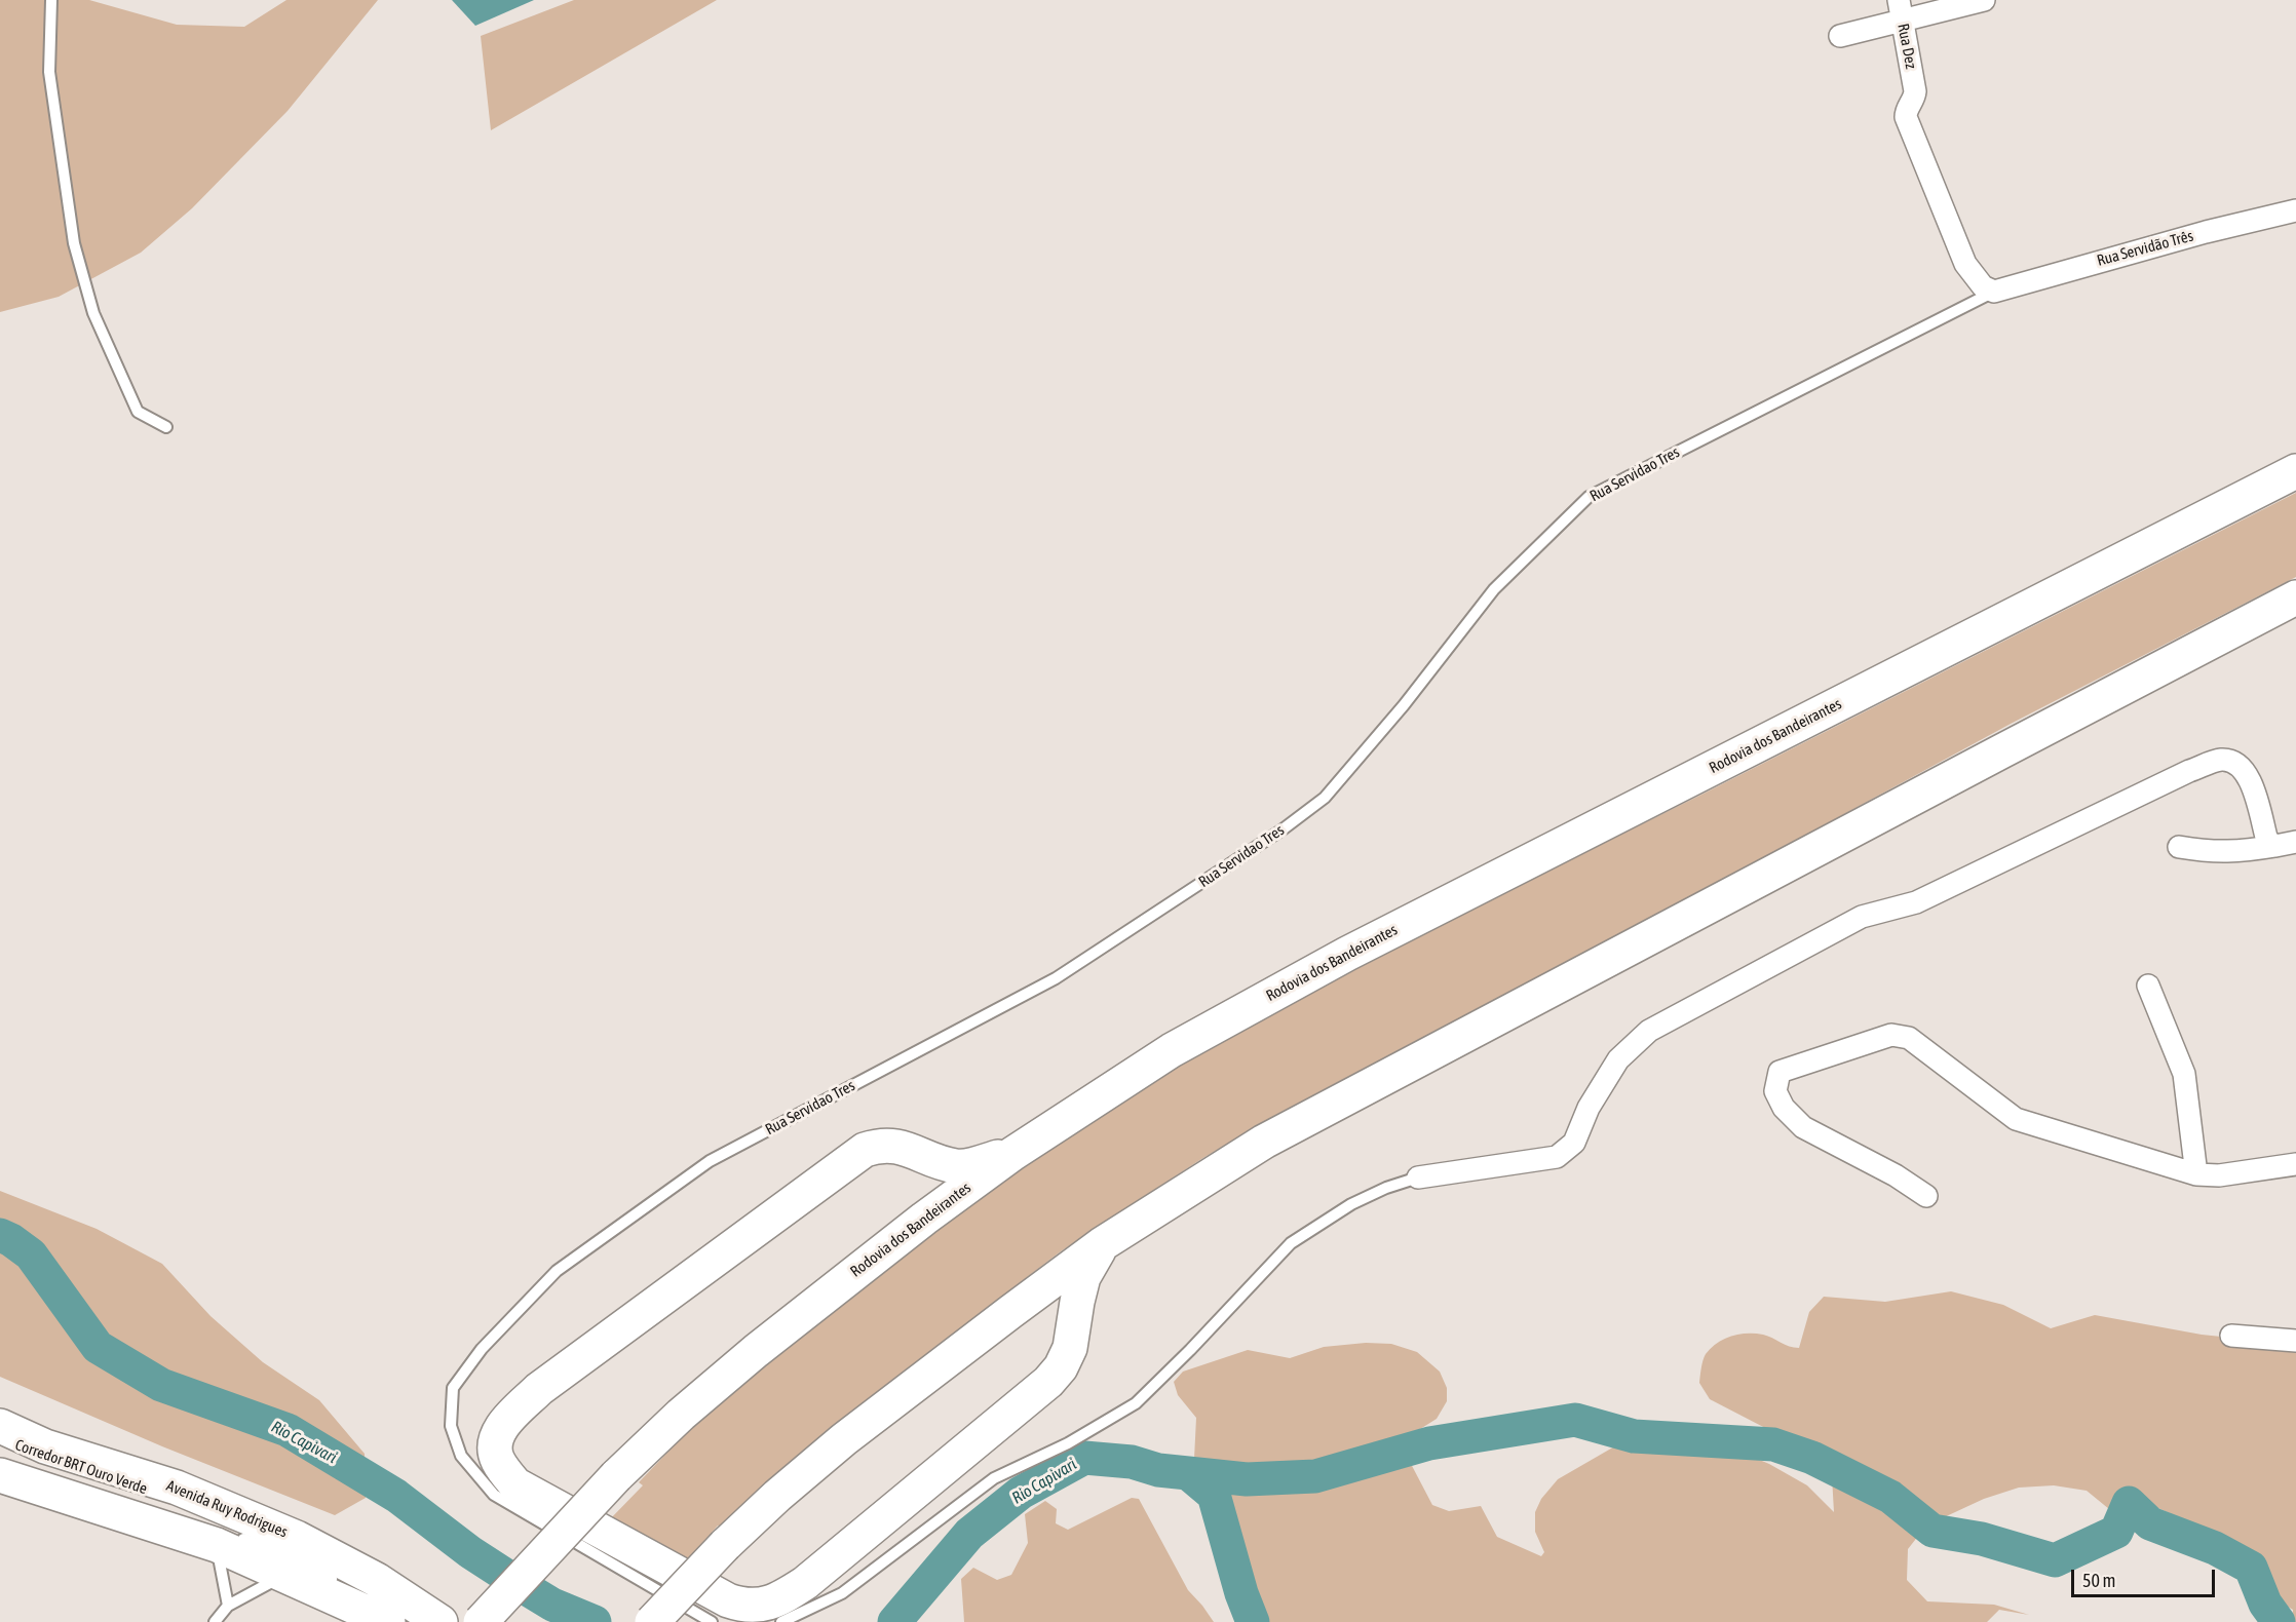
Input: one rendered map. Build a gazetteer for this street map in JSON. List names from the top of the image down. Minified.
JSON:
{"streets":{"main road":["Rodovia dos Bandeirantes","Avenida Ruy Rodrigues"],"street":["Rua Dez","Rua Servidão Três"],"lane":["Rua Servidao Tres","Corredor BRT Ouro Verde"]},"crossings":[["Rua Dez","Rua Servidão Três"],["Rua Dez","Rua Servidao Tres"],["Rua Servidão Três","Rua Servidao Tres"]],"water":["Rio Capivari"],"scale_bar":"50 m"}
